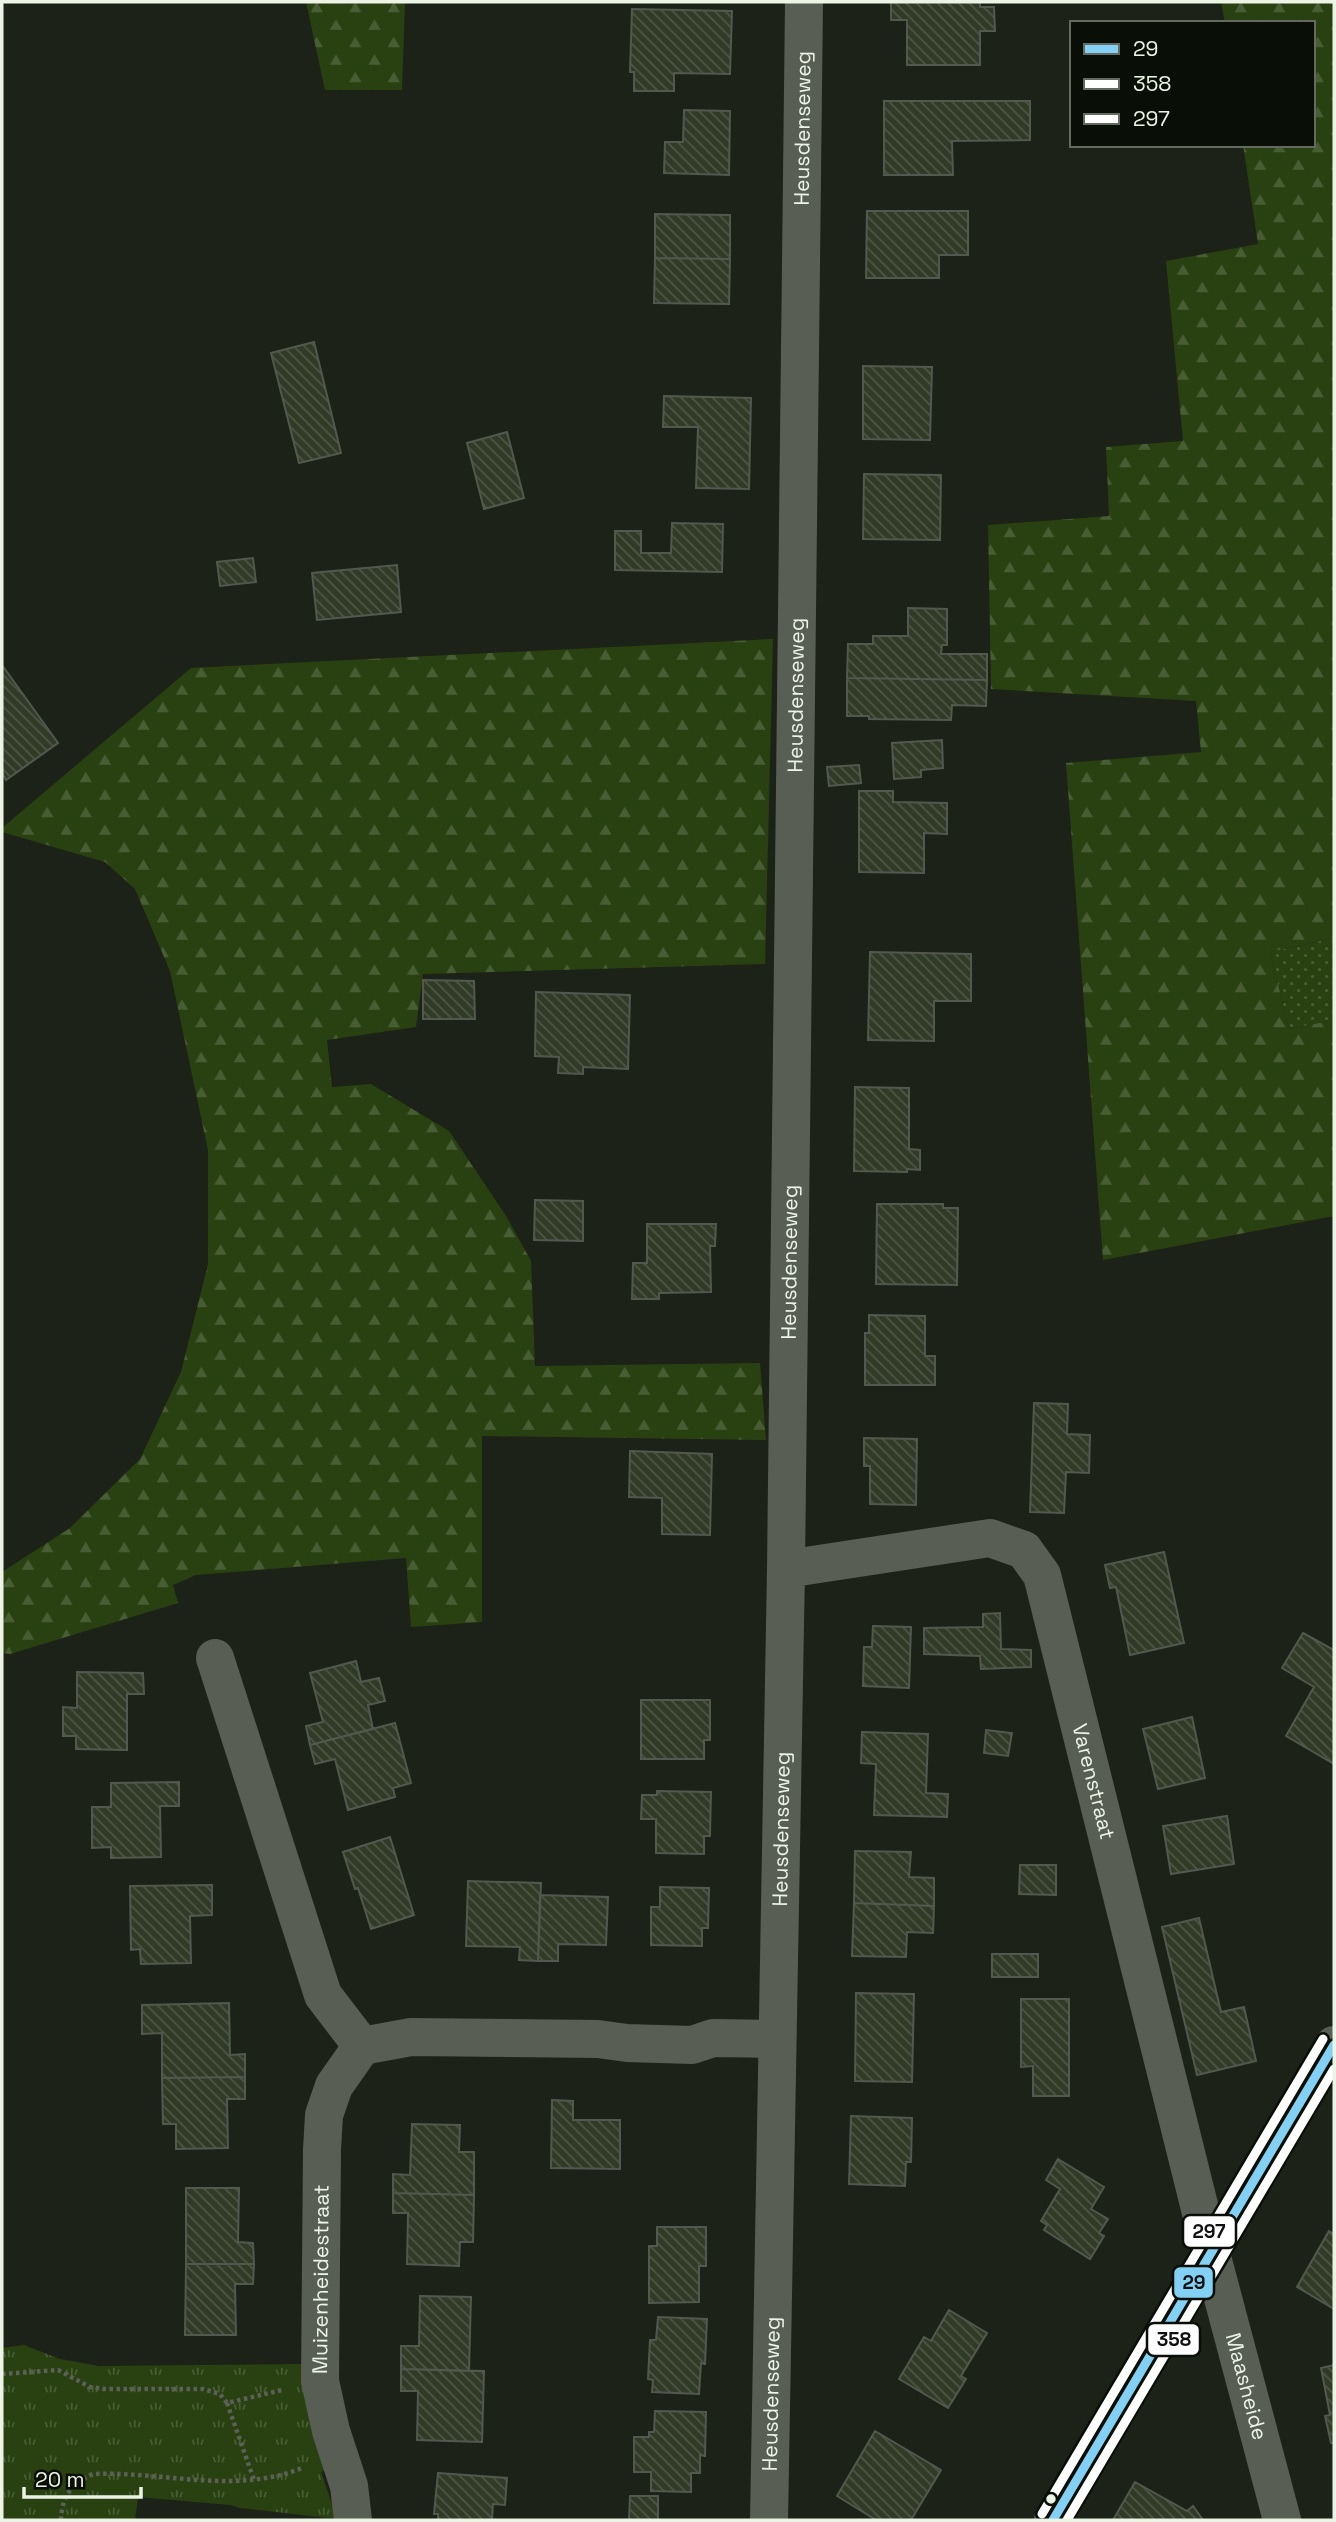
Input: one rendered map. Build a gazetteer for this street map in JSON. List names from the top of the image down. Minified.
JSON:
{"streets":{"street":["Heusdenseweg","Varenstraat","Muizenheidestraat","Maasheide"]},"crossings":[["Heusdenseweg","Varenstraat"],["Varenstraat","Maasheide"]],"lines":["transit line 297","transit line 29","transit line 358"],"legend":["29","358","297"],"scale_bar":"20 m"}
